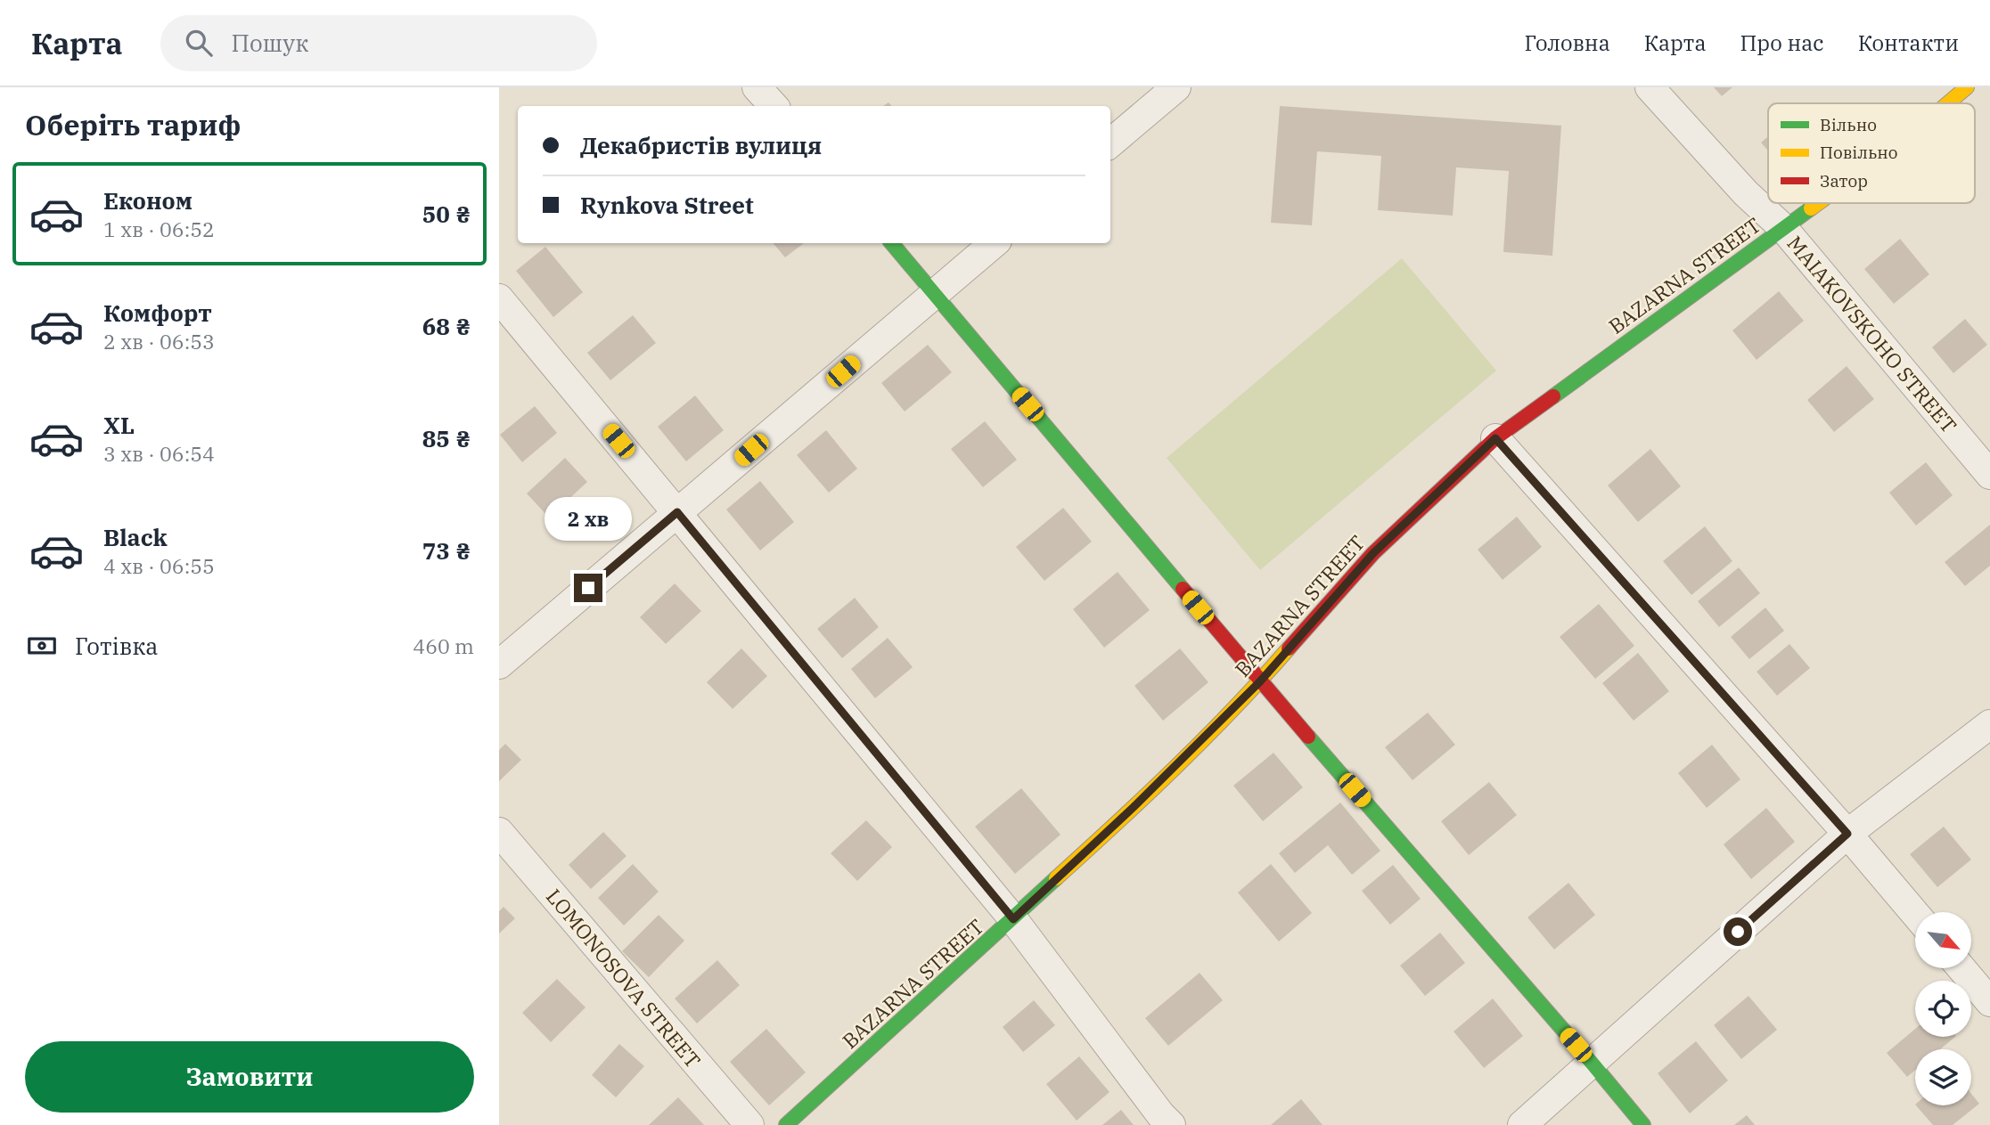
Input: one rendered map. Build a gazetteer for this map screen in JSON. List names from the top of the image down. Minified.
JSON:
{"streets":{"street":["BAZARNA STREET","MAIAKOVSKOHO STREET","LOMONOSOVA STREET"]},"crossings":[["BAZARNA STREET","MAIAKOVSKOHO STREET"]],"legend":["Вільно","Повільно","Затор"],"north":"bottom right","page":{"header":"Карта","search":"Пошук","nav":["Головна","Карта","Про нас","Контакти"],"heading":"Оберіть тариф","banner":["Декабристів вулиця","Rynkova Street"],"list":[{"name":"Економ","note":"1 хв · 06:52","value":"50 ₴"},{"name":"Комфорт","note":"2 хв · 06:53","value":"68 ₴"},{"name":"XL","note":"3 хв · 06:54","value":"85 ₴"},{"name":"Black","note":"4 хв · 06:55","value":"73 ₴"}],"bubble":"2 хв","pay":["Готівка","460 m"],"buttons":"Замовити"}}
